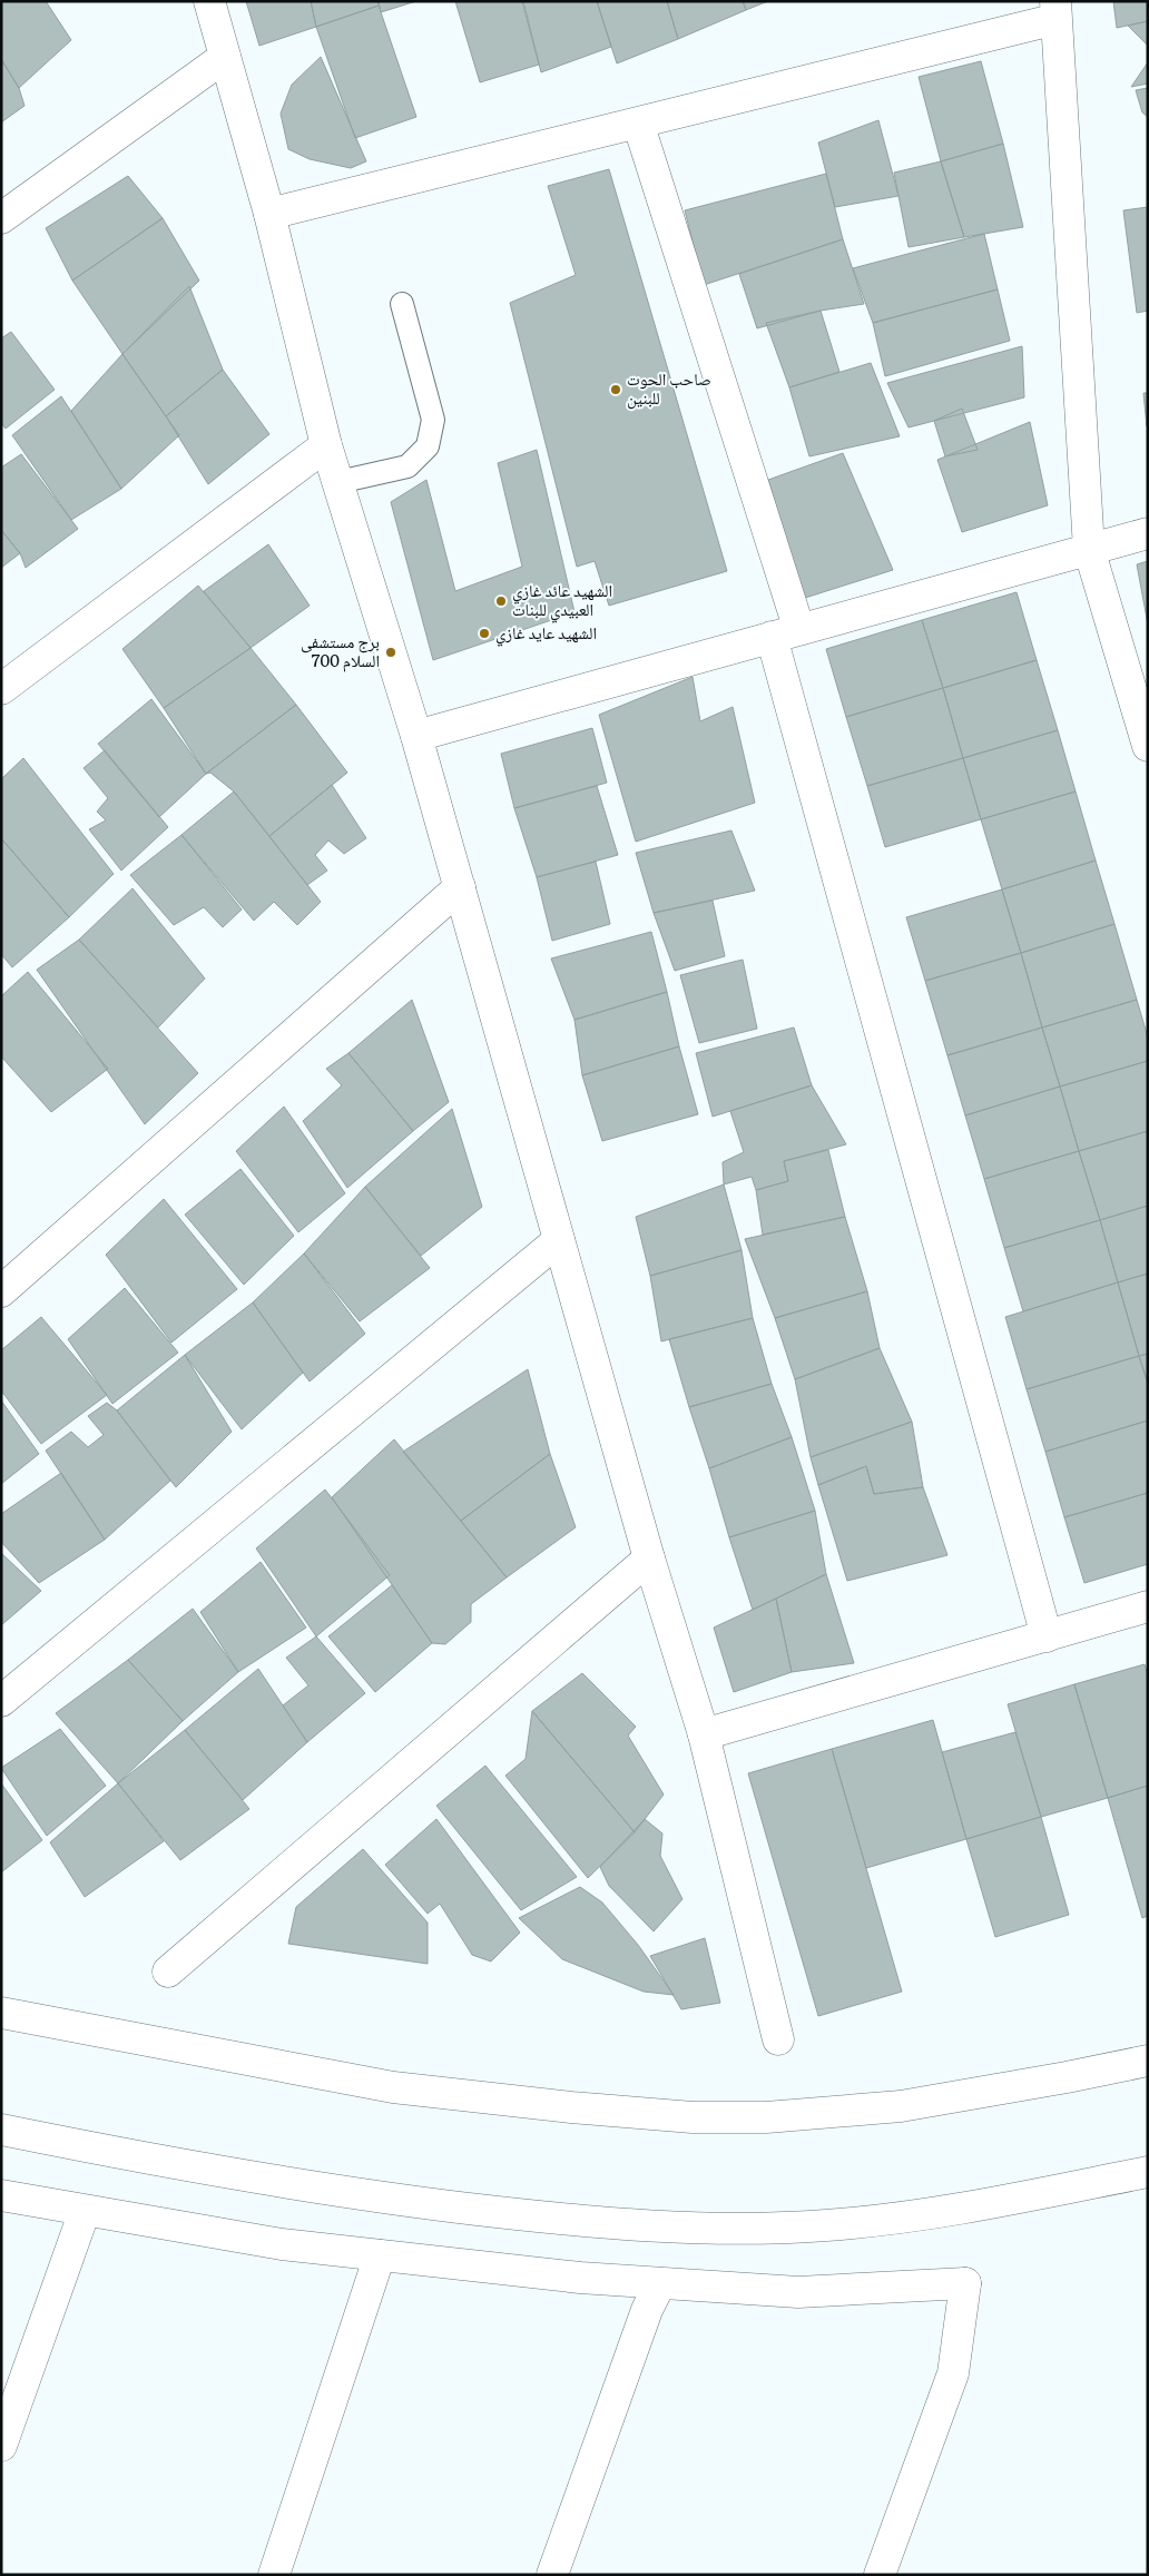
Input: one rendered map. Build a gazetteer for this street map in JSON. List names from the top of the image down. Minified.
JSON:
{"places":["صاحب الحوت للبنين","الشهيد عائد غازي العبيدي للبنات","الشهيد عايد غازي","برج مستشفى السلام 700"]}
